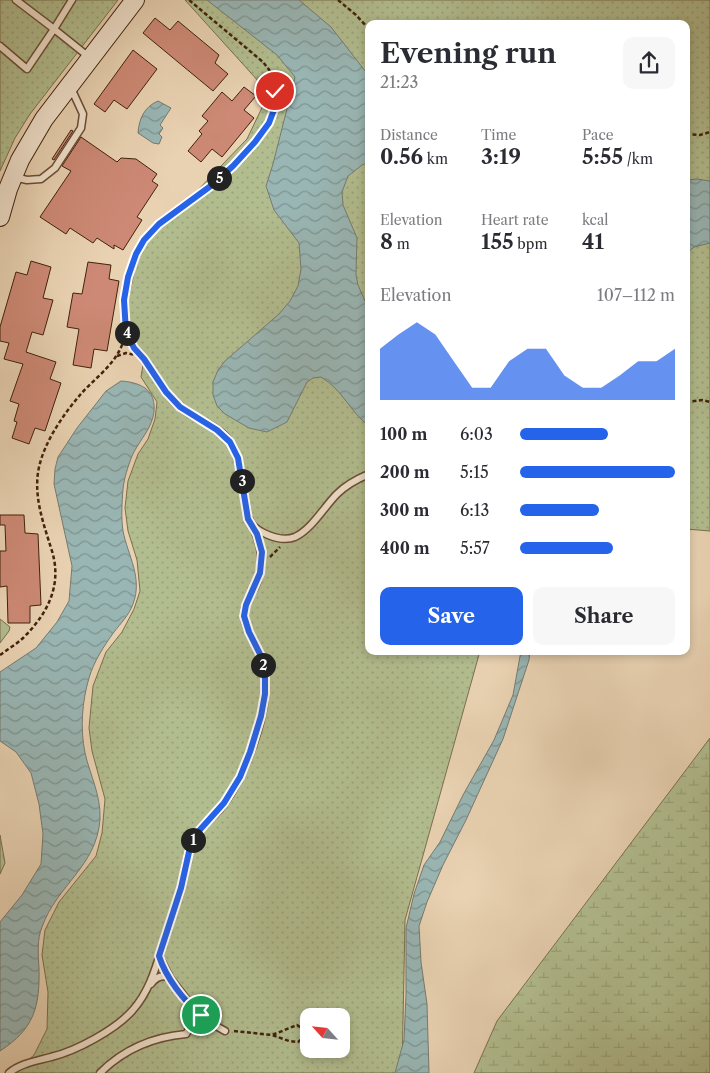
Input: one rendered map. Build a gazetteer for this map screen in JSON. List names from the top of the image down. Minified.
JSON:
{"north":"top left","page":{"heading":["Evening run","21:23"],"stats":[["Distance","0.56 km"],["Time","3:19"],["Pace","5:55 /km"],["Elevation","8 m"],["Heart rate","155 bpm"],["kcal","41"]],"pins":["5","4","3","2","1"],"chart":["Elevation","107–112 m"],"list":[{"name":"100 m","note":"6:03"},{"name":"200 m","note":"5:15"},{"name":"300 m","note":"6:13"},{"name":"400 m","note":"5:57"}],"buttons":["Save","Share"]}}
